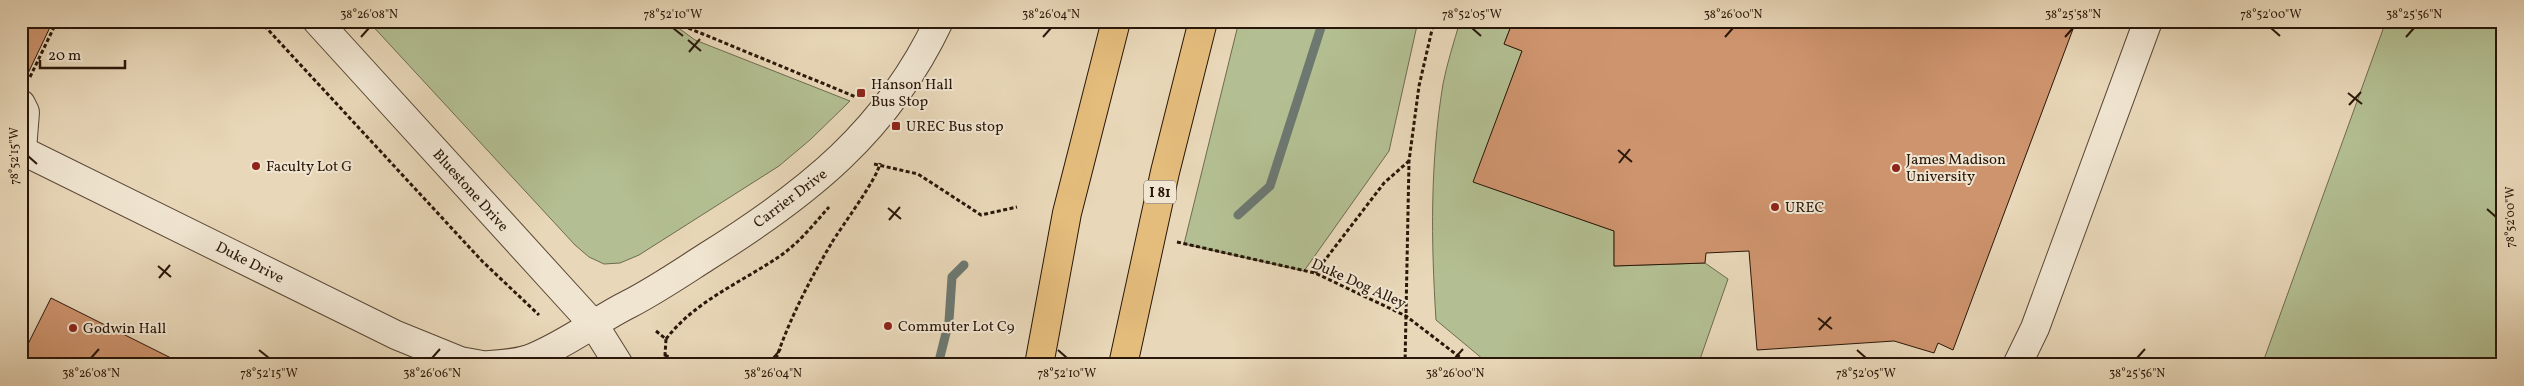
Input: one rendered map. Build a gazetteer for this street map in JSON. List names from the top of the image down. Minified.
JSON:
{"streets":{"highway":["I 81"],"street":["Bluestone Drive","Carrier Drive","Duke Drive"],"path":["Duke Dog Alley"]},"crossings":[["Bluestone Drive","Carrier Drive"]],"places":{"transit":["Hanson Hall Bus Stop","UREC Bus stop"],"other":["Faculty Lot G","James Madison University","UREC","Commuter Lot C9","Godwin Hall"]},"scale_bar":"20 m","coordinates":["38°26'08\"N","78°52'10\"W","38°26'04\"N","78°52'05\"W","38°26'00\"N","38°25'58\"N","78°52'00\"W","38°25'56\"N","78°52'15\"W","38°26'06\"N"]}
